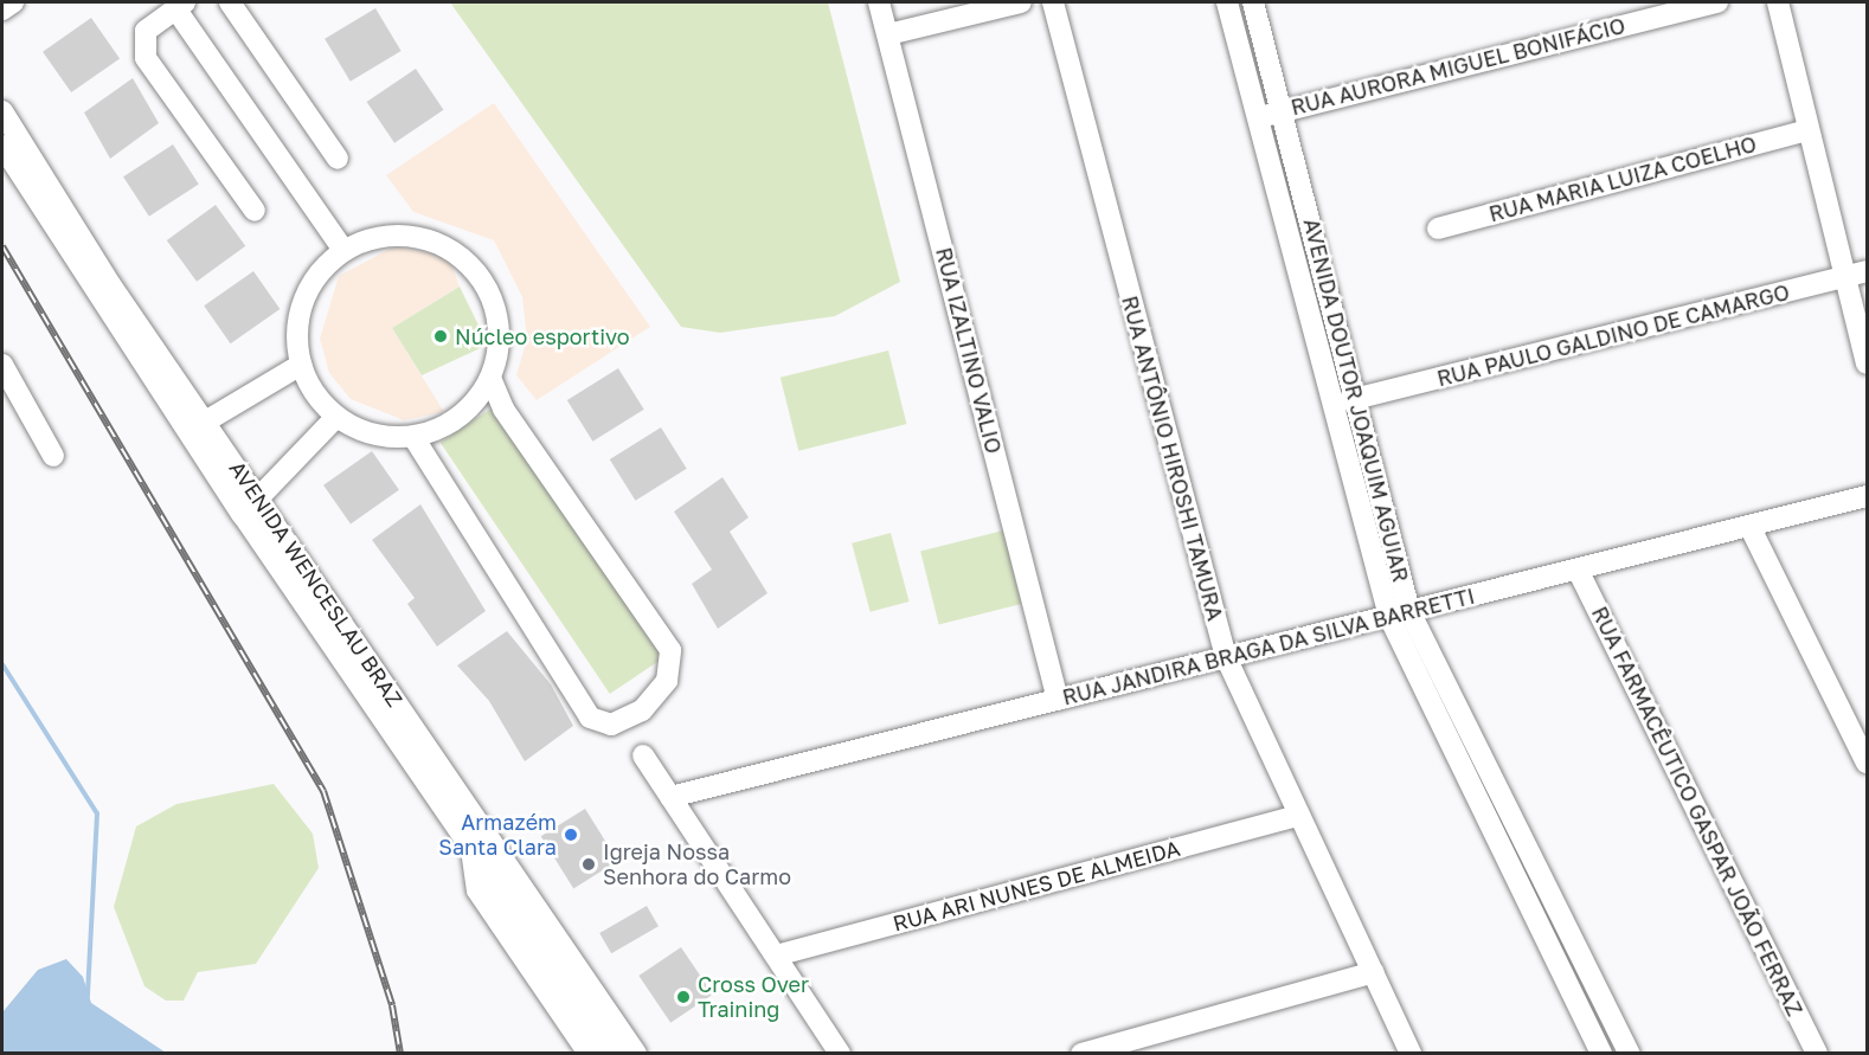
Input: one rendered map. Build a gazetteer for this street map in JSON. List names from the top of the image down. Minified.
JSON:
{"streets":{"street":["RUA AURORA MIGUEL BONIFÁCIO","RUA MARIA LUIZA COELHO","RUA PAULO GALDINO DE CAMARGO","RUA IZALTINO VALIO","AVENIDA DOUTOR JOAQUIM AGUIAR","RUA ANTÔNIO HIROSHI TAMURA","AVENIDA WENCESLAU BRAZ","RUA JANDIRA BRAGA DA SILVA BARRETTI","RUA FARMACÊUTICO GASPAR JOÃO FERRAZ","RUA ARI NUNES DE ALMEIDA"]},"crossings":[["RUA AURORA MIGUEL BONIFÁCIO","AVENIDA DOUTOR JOAQUIM AGUIAR"],["RUA PAULO GALDINO DE CAMARGO","AVENIDA DOUTOR JOAQUIM AGUIAR"],["RUA IZALTINO VALIO","RUA JANDIRA BRAGA DA SILVA BARRETTI"],["AVENIDA DOUTOR JOAQUIM AGUIAR","RUA JANDIRA BRAGA DA SILVA BARRETTI"],["RUA ANTÔNIO HIROSHI TAMURA","RUA JANDIRA BRAGA DA SILVA BARRETTI"],["RUA ANTÔNIO HIROSHI TAMURA","RUA ARI NUNES DE ALMEIDA"],["RUA JANDIRA BRAGA DA SILVA BARRETTI","RUA FARMACÊUTICO GASPAR JOÃO FERRAZ"]],"places":["Núcleo esportivo","Armazém Santa Clara","Igreja Nossa Senhora do Carmo","Cross Over Training"]}
